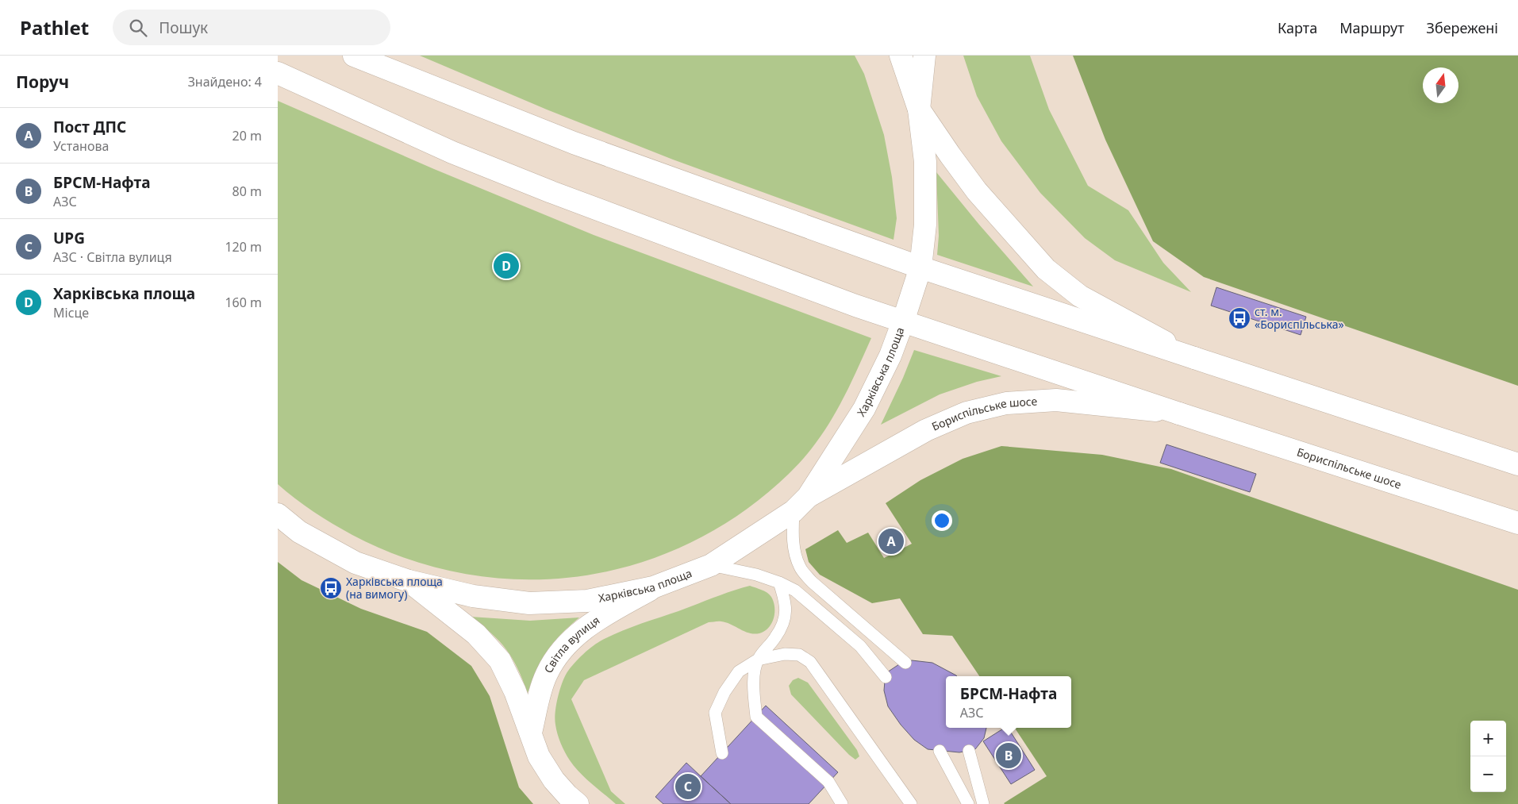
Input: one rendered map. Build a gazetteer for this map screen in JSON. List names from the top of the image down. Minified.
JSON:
{"streets":{"main road":["Харківська площа","Бориспільське шосе","Світла вулиця"]},"crossings":[["Харківська площа","Бориспільське шосе"],["Харківська площа","Світла вулиця"]],"places":{"bus stop":["ст. м. «Бориспільська»","Харківська площа (на вимогу)"]},"north":"top","page":{"header":"Pathlet","search":"Пошук","nav":["Карта","Маршрут","Збережені"],"heading":["Поруч","Знайдено: 4"],"list":[{"mark":"A","name":"Пост ДПС","note":"Установа","value":"20 m"},{"mark":"B","name":"БРСМ-Нафта","note":"АЗС","value":"80 m"},{"mark":"C","name":"UPG","note":"АЗС · Світла вулиця","value":"120 m"},{"mark":"D","name":"Харківська площа","note":"Місце","value":"160 m"}],"pins":["D","A","B","C"],"popup":["БРСМ-Нафта","АЗС"],"map_buttons":["+","−"]}}
